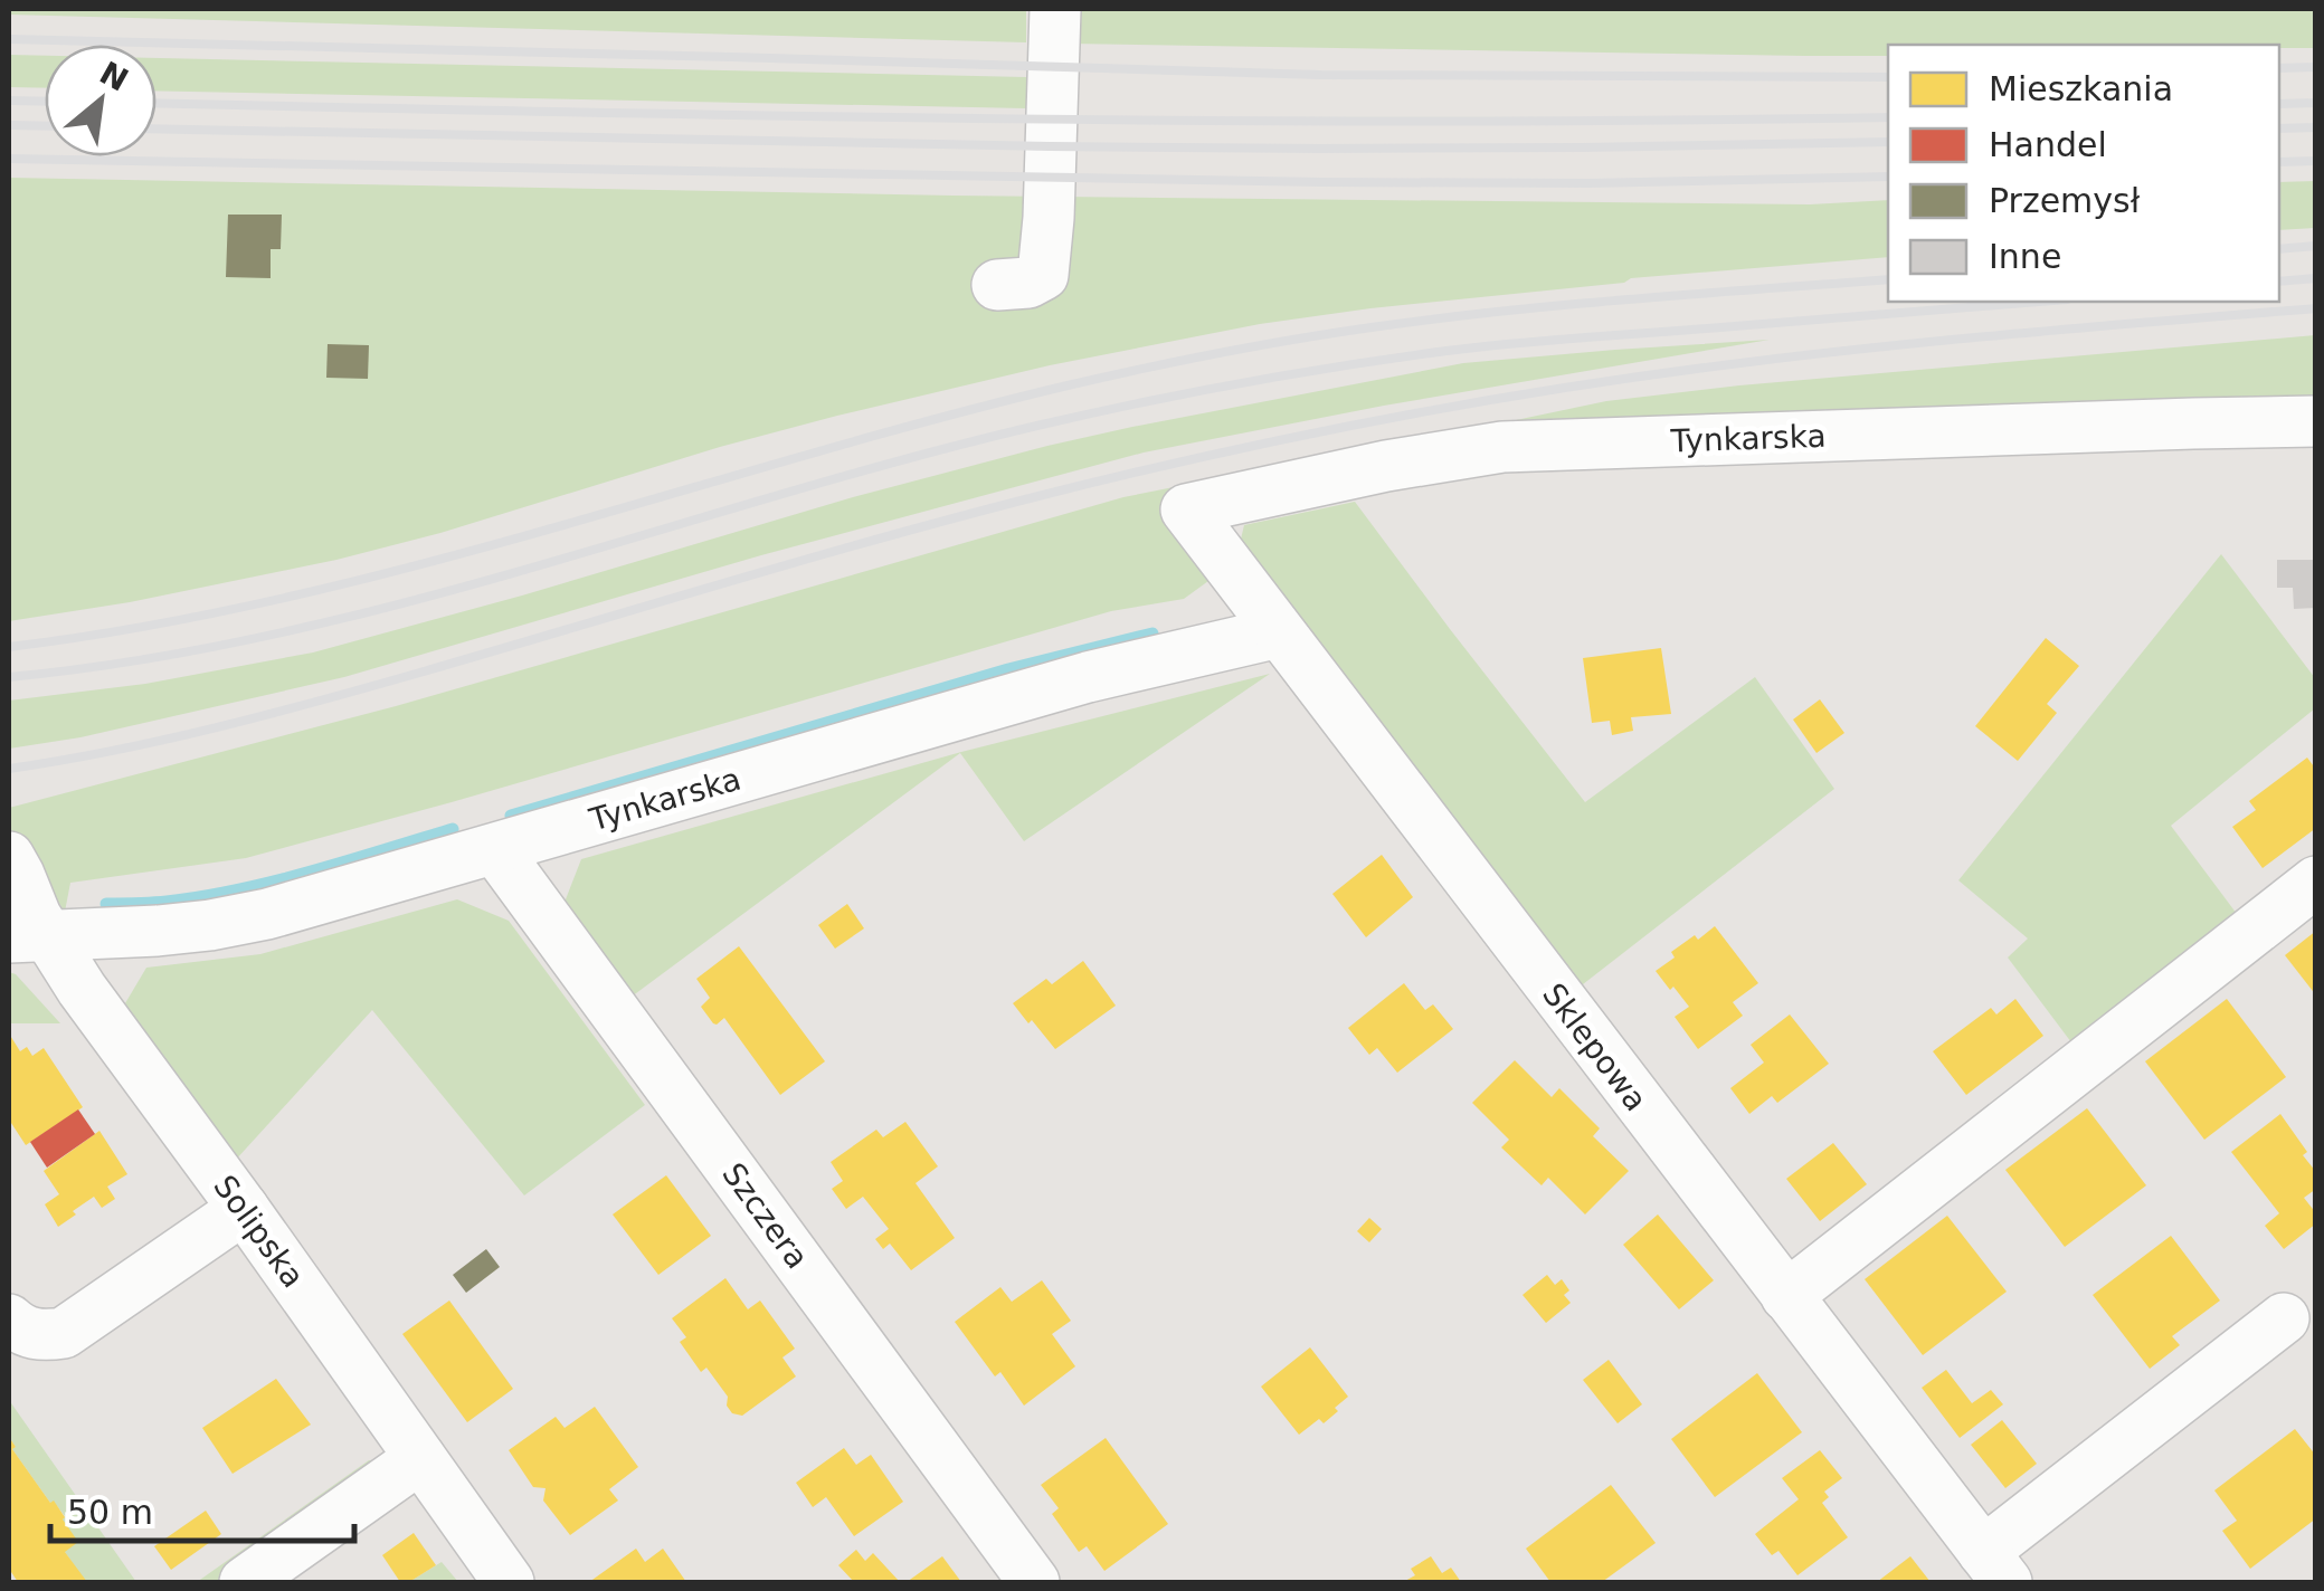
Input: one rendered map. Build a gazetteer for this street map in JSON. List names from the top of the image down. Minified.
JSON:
{"streets":{"street":["Tynkarska","Sklepowa","Szczera","Solipska"]},"crossings":[["Tynkarska","Sklepowa"],["Tynkarska","Szczera"],["Tynkarska","Solipska"]],"legend":["Mieszkania","Handel","Przemysł","Inne"],"scale_bar":"50 m","north":"top right"}
